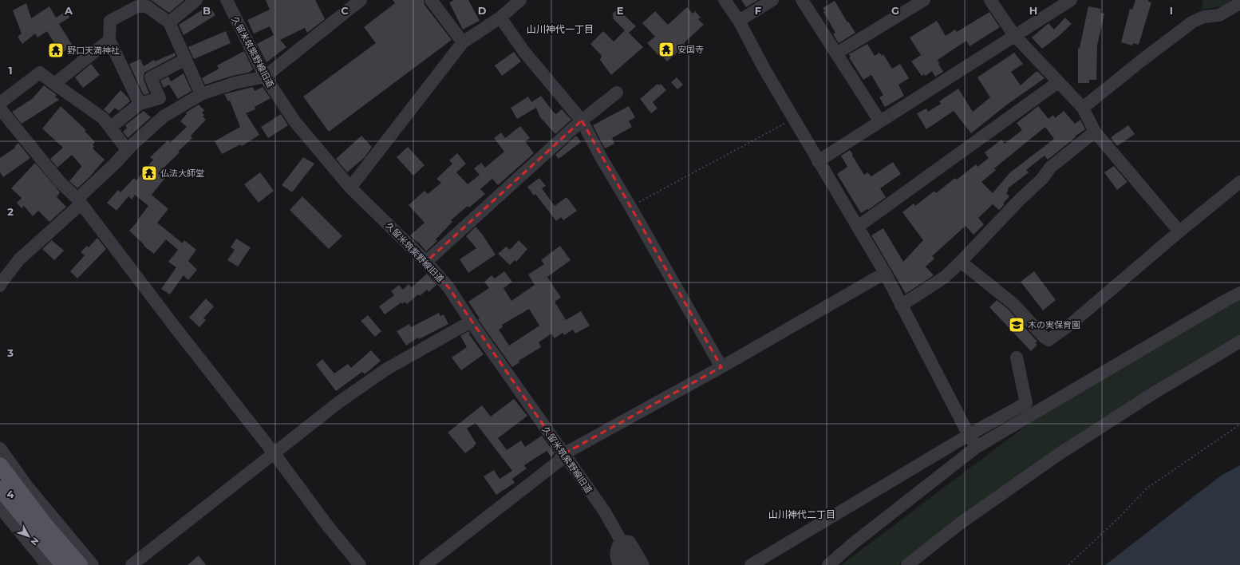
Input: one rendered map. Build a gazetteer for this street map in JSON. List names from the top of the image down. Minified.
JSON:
{"streets":{"street":["久留米筑紫野線旧道"]},"districts":["山川神代一丁目","山川神代二丁目"],"places":{"temple":["安国寺","野口天満神社","仏法大師堂"],"school or university":["木の実保育園"]},"north":"bottom right","grid":{"columns":["A","B","C","D","E","F","G","H","I"],"rows":["1","2","3","4"]}}
